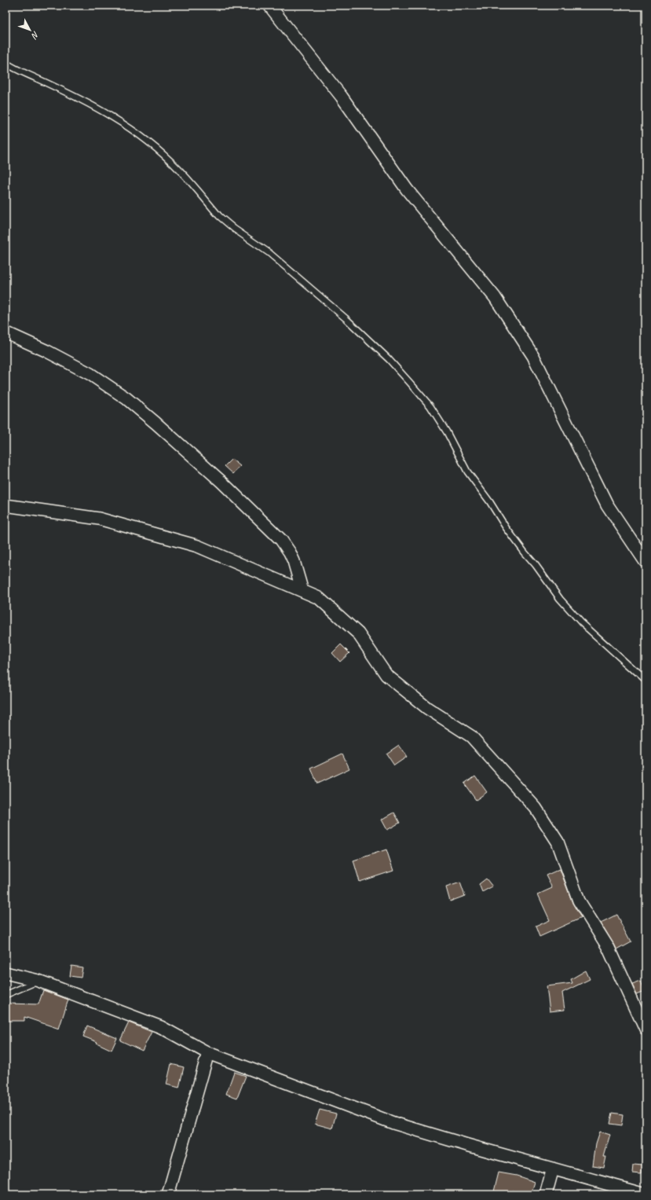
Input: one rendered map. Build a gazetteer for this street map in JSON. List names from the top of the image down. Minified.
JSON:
{"north":"bottom right"}
